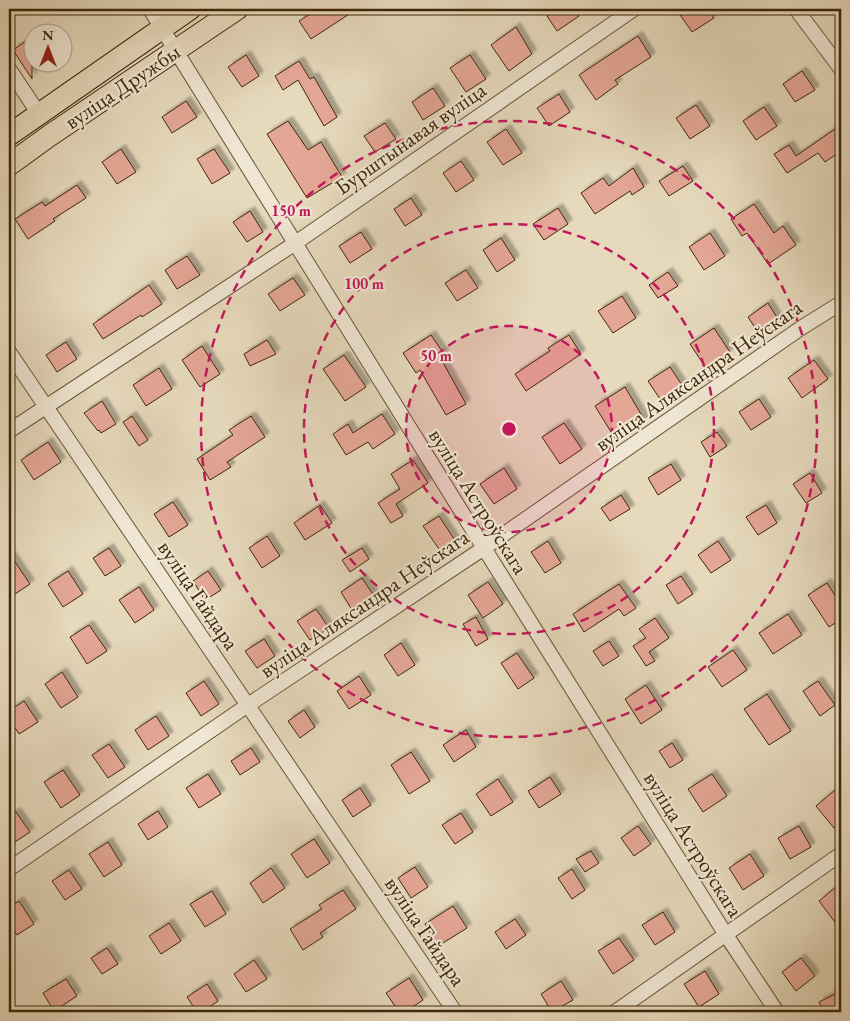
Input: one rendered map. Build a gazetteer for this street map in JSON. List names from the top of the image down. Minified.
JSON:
{"streets":{"main road":["вуліца Дружбы"],"street":["Бурштынавая вуліца","вуліца Аляксандра Неўскага","вуліца Астроўскага","вуліца Гайдара"]},"crossings":[["вуліца Дружбы","вуліца Астроўскага"],["Бурштынавая вуліца","вуліца Астроўскага"],["Бурштынавая вуліца","вуліца Гайдара"],["вуліца Аляксандра Неўскага","вуліца Астроўскага"],["вуліца Аляксандра Неўскага","вуліца Гайдара"]],"north":"top","rings":["150 m","100 m","50 m"]}
